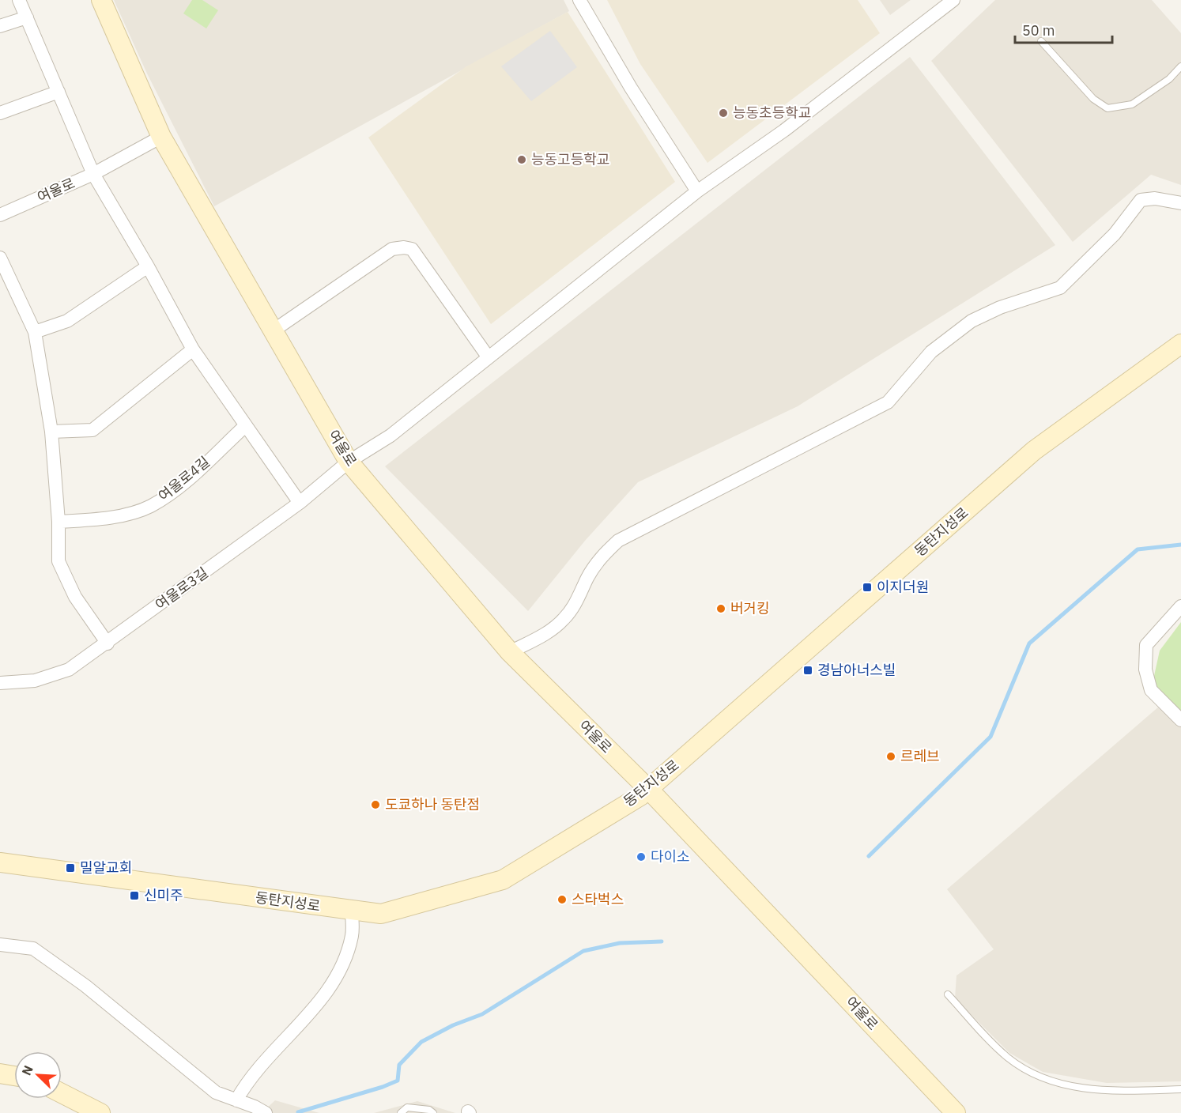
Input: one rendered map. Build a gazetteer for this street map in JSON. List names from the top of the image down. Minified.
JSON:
{"streets":{"street":["여울로","여울로4길","동탄지성로","여울로3길"]},"crossings":[["여울로","동탄지성로"],["여울로","여울로3길"]],"places":{"other":["능동초등학교","능동고등학교","버거킹","르레브","도쿄하나 동탄점","다이소","스타벅스"],"transit":["이지더원","경남아너스빌","밀알교회","신미주"]},"scale_bar":"50 m","north":"top left"}
